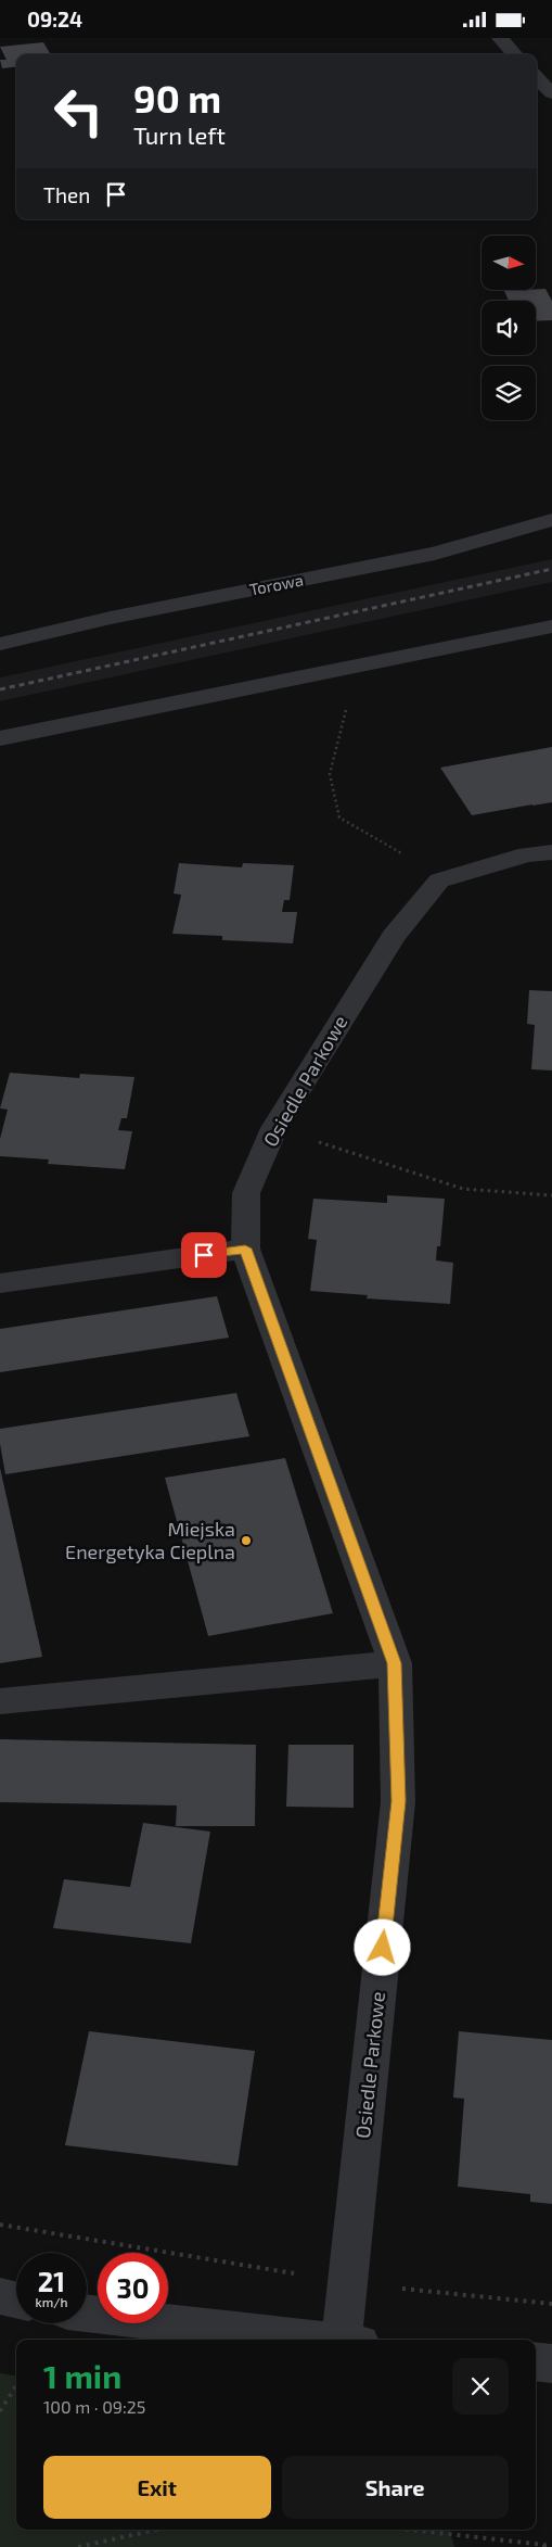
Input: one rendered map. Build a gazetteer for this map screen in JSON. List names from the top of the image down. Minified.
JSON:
{"streets":{"street":["Torowa","Osiedle Parkowe"]},"places":["Miejska Energetyka Cieplna"],"north":"right","page":{"status":"09:24","turn":["90 m","Turn left"],"then":"Then","speed":"21 km/h","limit":"30","heading":["1 min","100 m · 09:25"],"buttons":["Exit","Share"]}}
